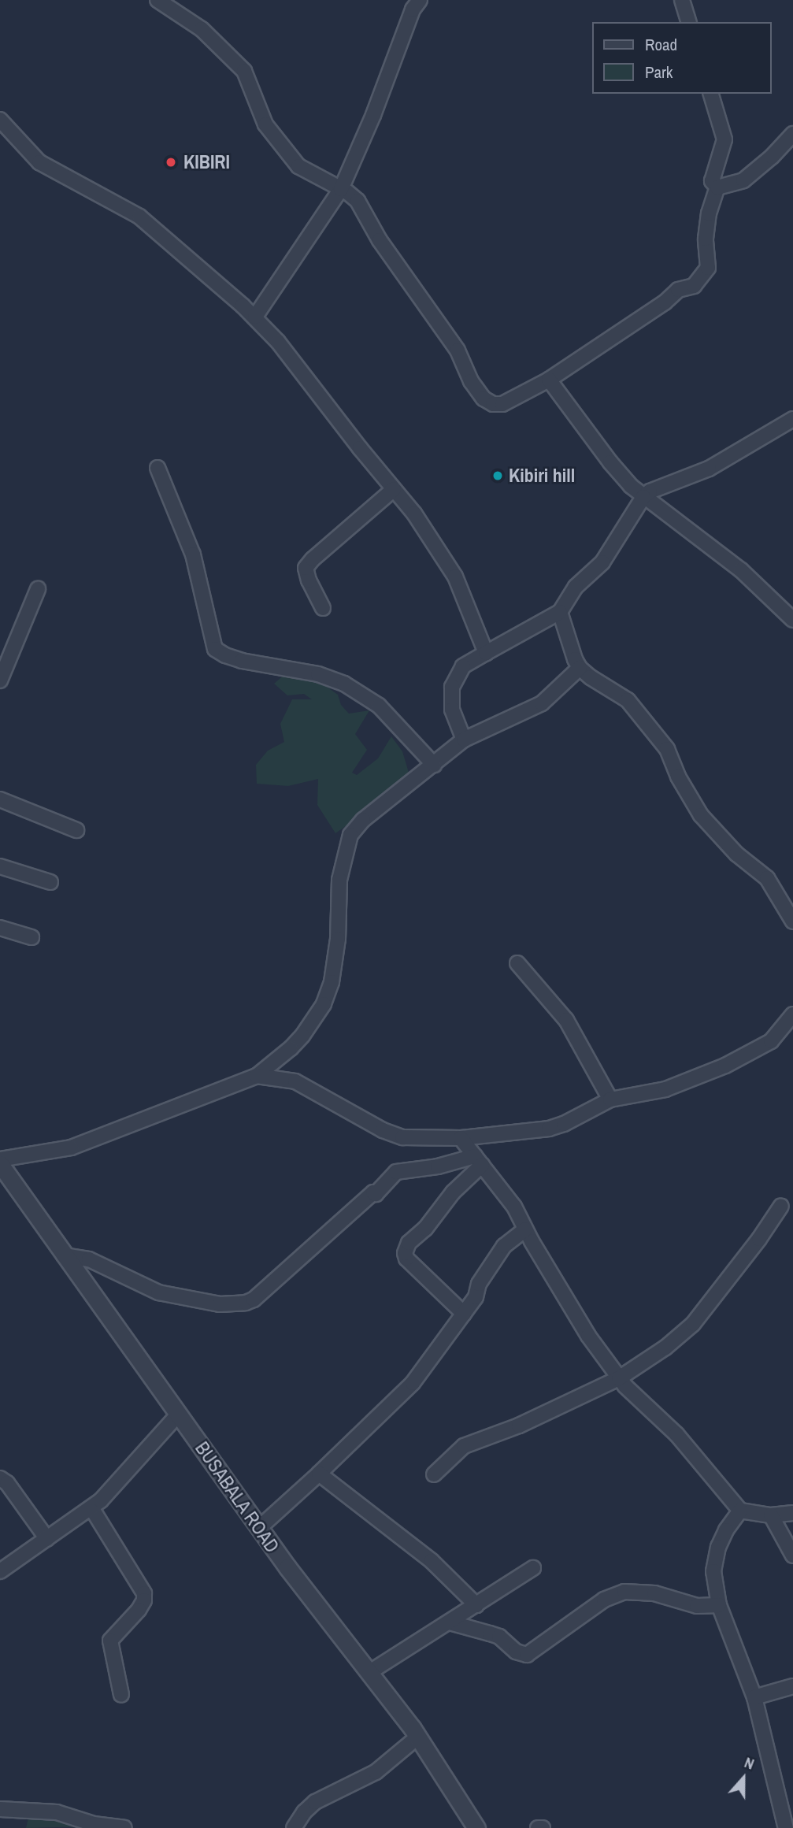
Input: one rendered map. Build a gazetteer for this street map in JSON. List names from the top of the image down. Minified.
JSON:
{"streets":{"street":["BUSABALA ROAD"]},"places":["KIBIRI","Kibiri hill"],"legend":["Road","Park"],"north":"top"}
